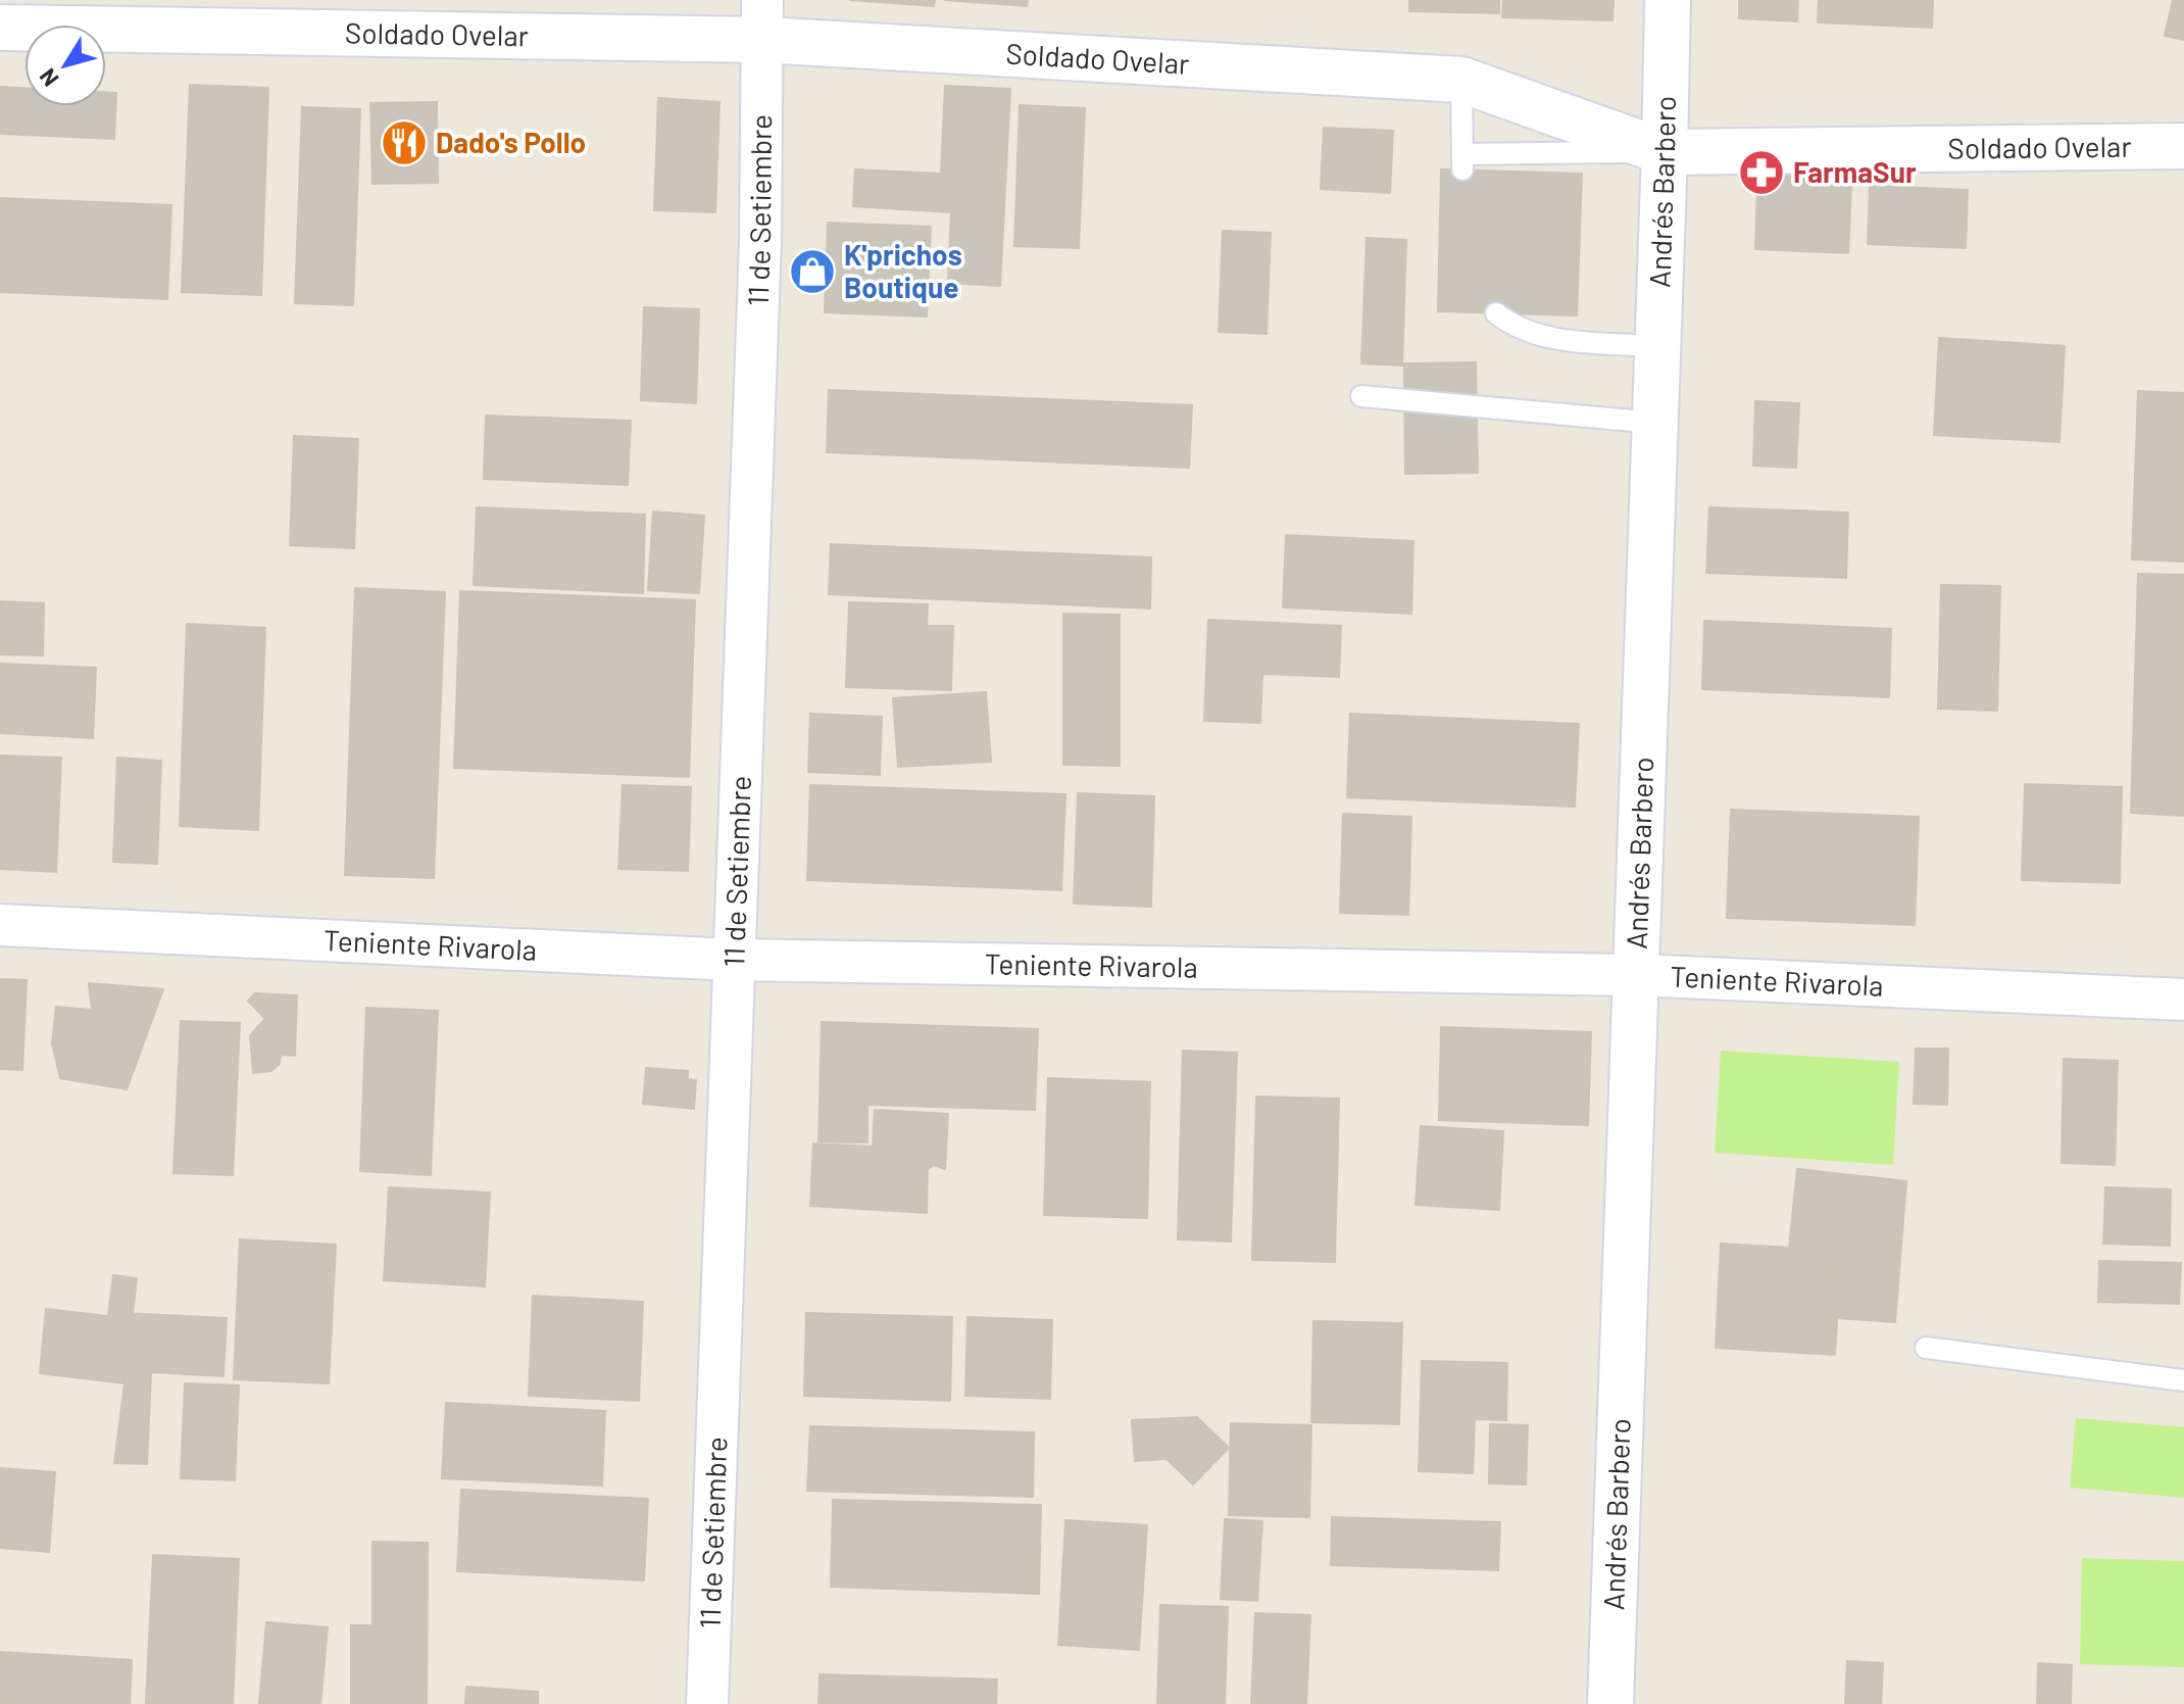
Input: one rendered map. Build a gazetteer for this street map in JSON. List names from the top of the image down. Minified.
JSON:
{"streets":{"main road":["Soldado Ovelar","Andrés Barbero"],"street":["11 de Setiembre","Teniente Rivarola"]},"crossings":[["Soldado Ovelar","Andrés Barbero"],["Soldado Ovelar","11 de Setiembre"],["Andrés Barbero","Teniente Rivarola"],["11 de Setiembre","Teniente Rivarola"]],"places":{"restaurant":["Dado's Pollo"],"pharmacy":["FarmaSur"],"shop":["K'prichos Boutique"]},"north":"bottom left"}
